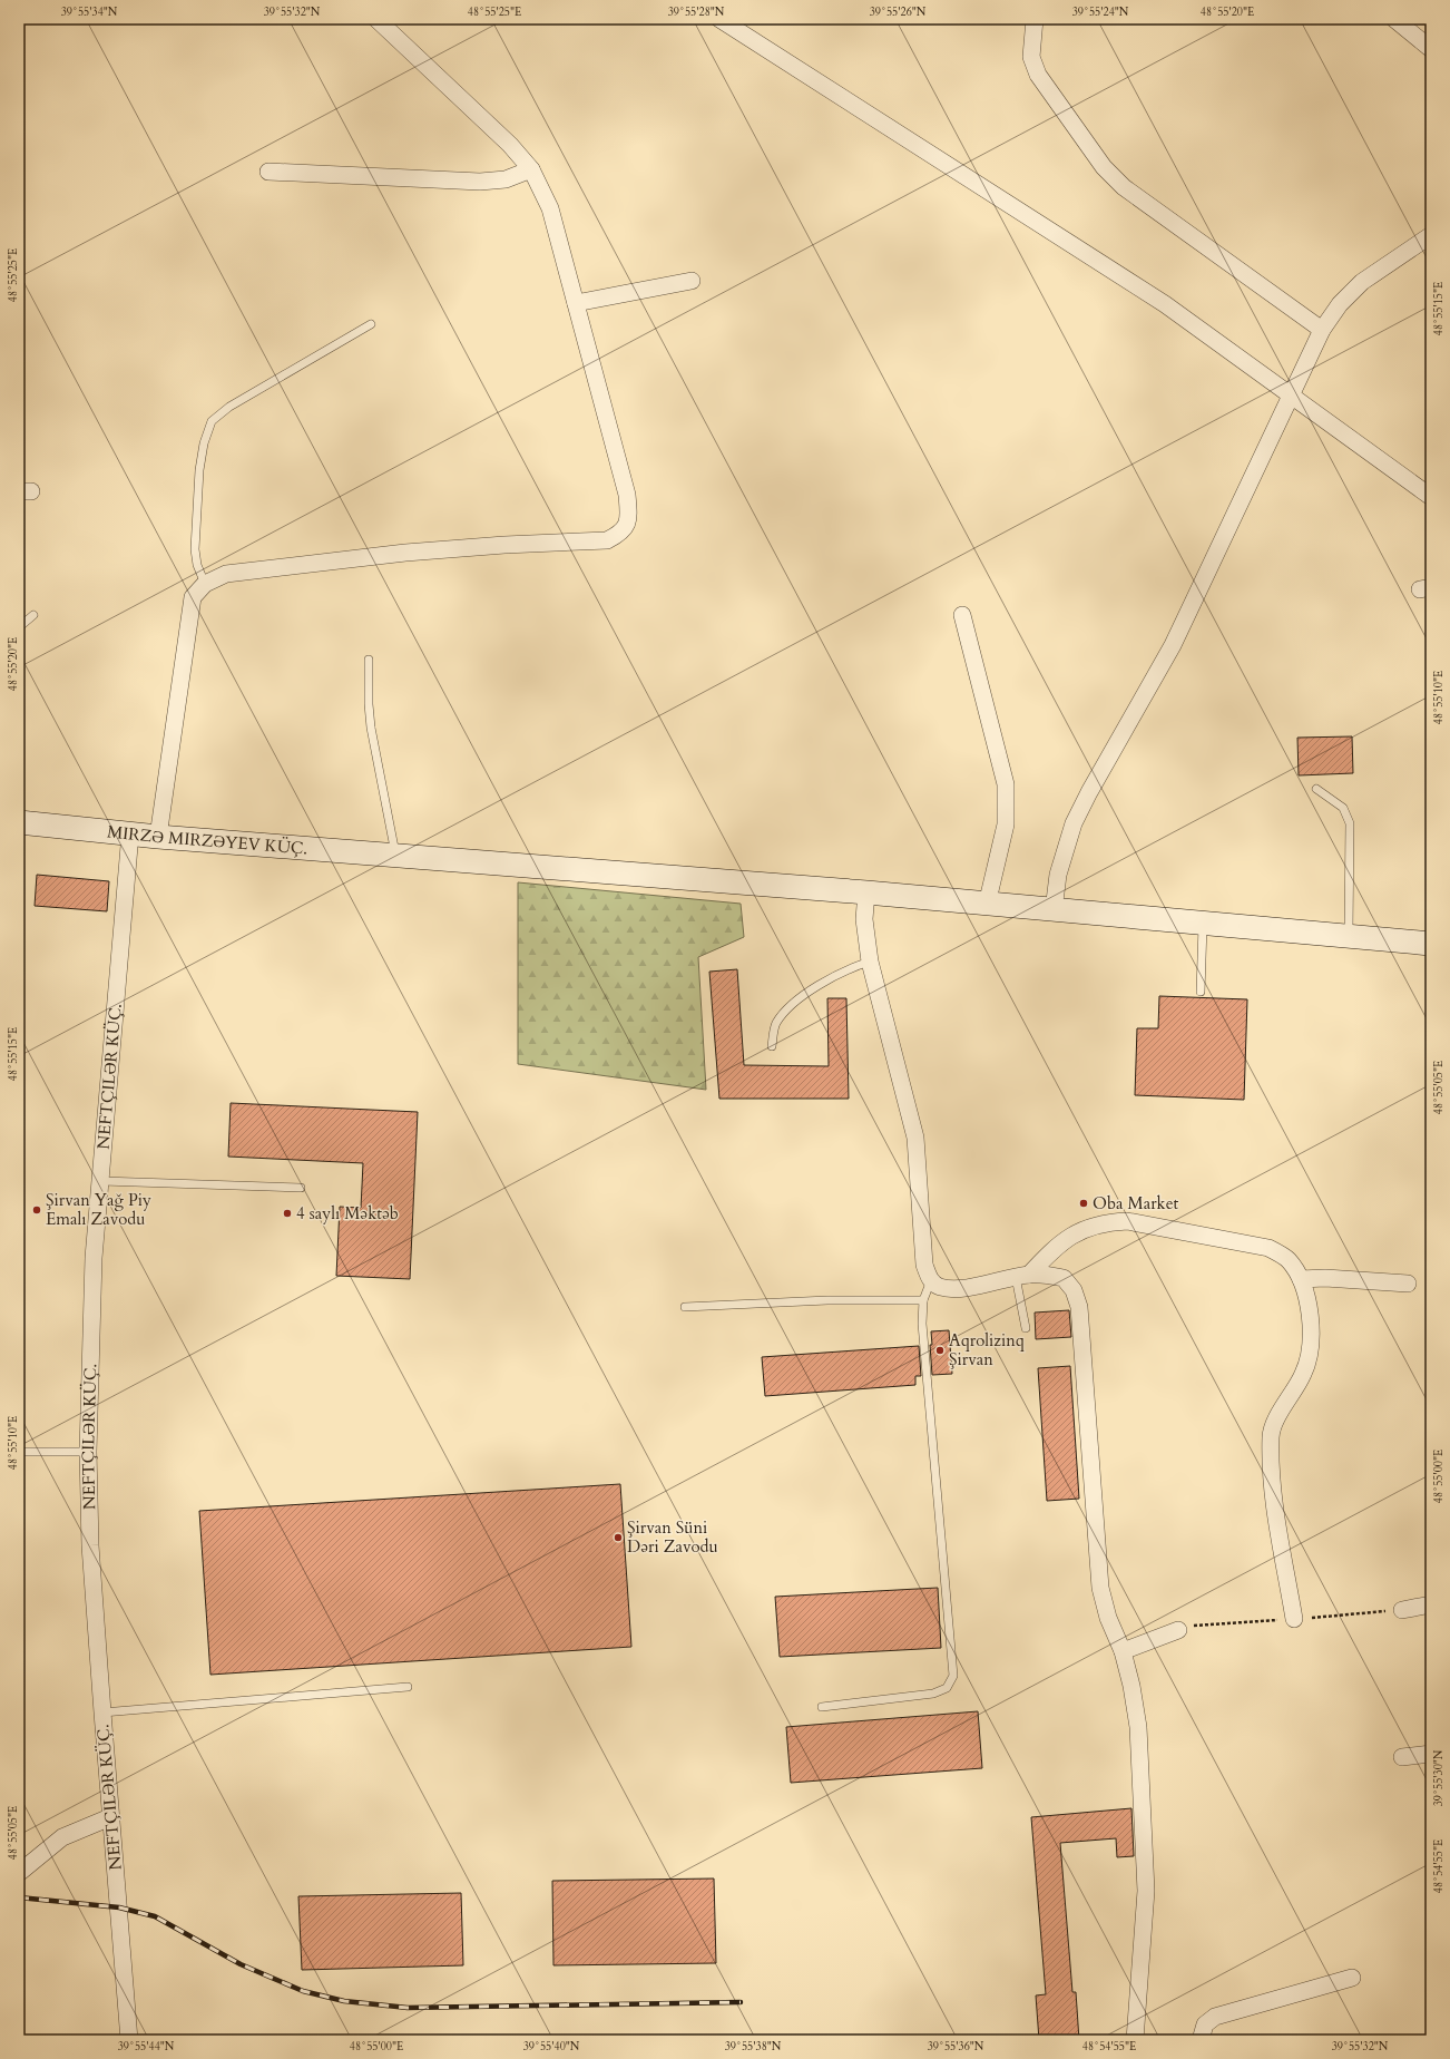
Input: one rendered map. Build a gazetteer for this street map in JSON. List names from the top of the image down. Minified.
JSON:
{"streets":{"main road":["MIRZƏ MIRZƏYEV KÜÇ."],"street":["NEFTÇILƏR KÜÇ."]},"crossings":[["MIRZƏ MIRZƏYEV KÜÇ.","NEFTÇILƏR KÜÇ."]],"places":["Oba Market","Şirvan Yağ Piy Emalı Zavodu","4 saylı Məktəb","Aqrolizinq Şirvan","Şirvan Süni Dəri Zavodu"],"coordinates":["39°55'34\"N","39°55'32\"N","48°55'25\"E","39°55'28\"N","39°55'26\"N","39°55'24\"N","48°55'20\"E","48°55'15\"E","48°55'10\"E","48°55'05\"E","48°55'00\"E","39°55'30\"N","48°54'55\"E","39°55'44\"N","39°55'40\"N","39°55'38\"N","39°55'36\"N"]}
